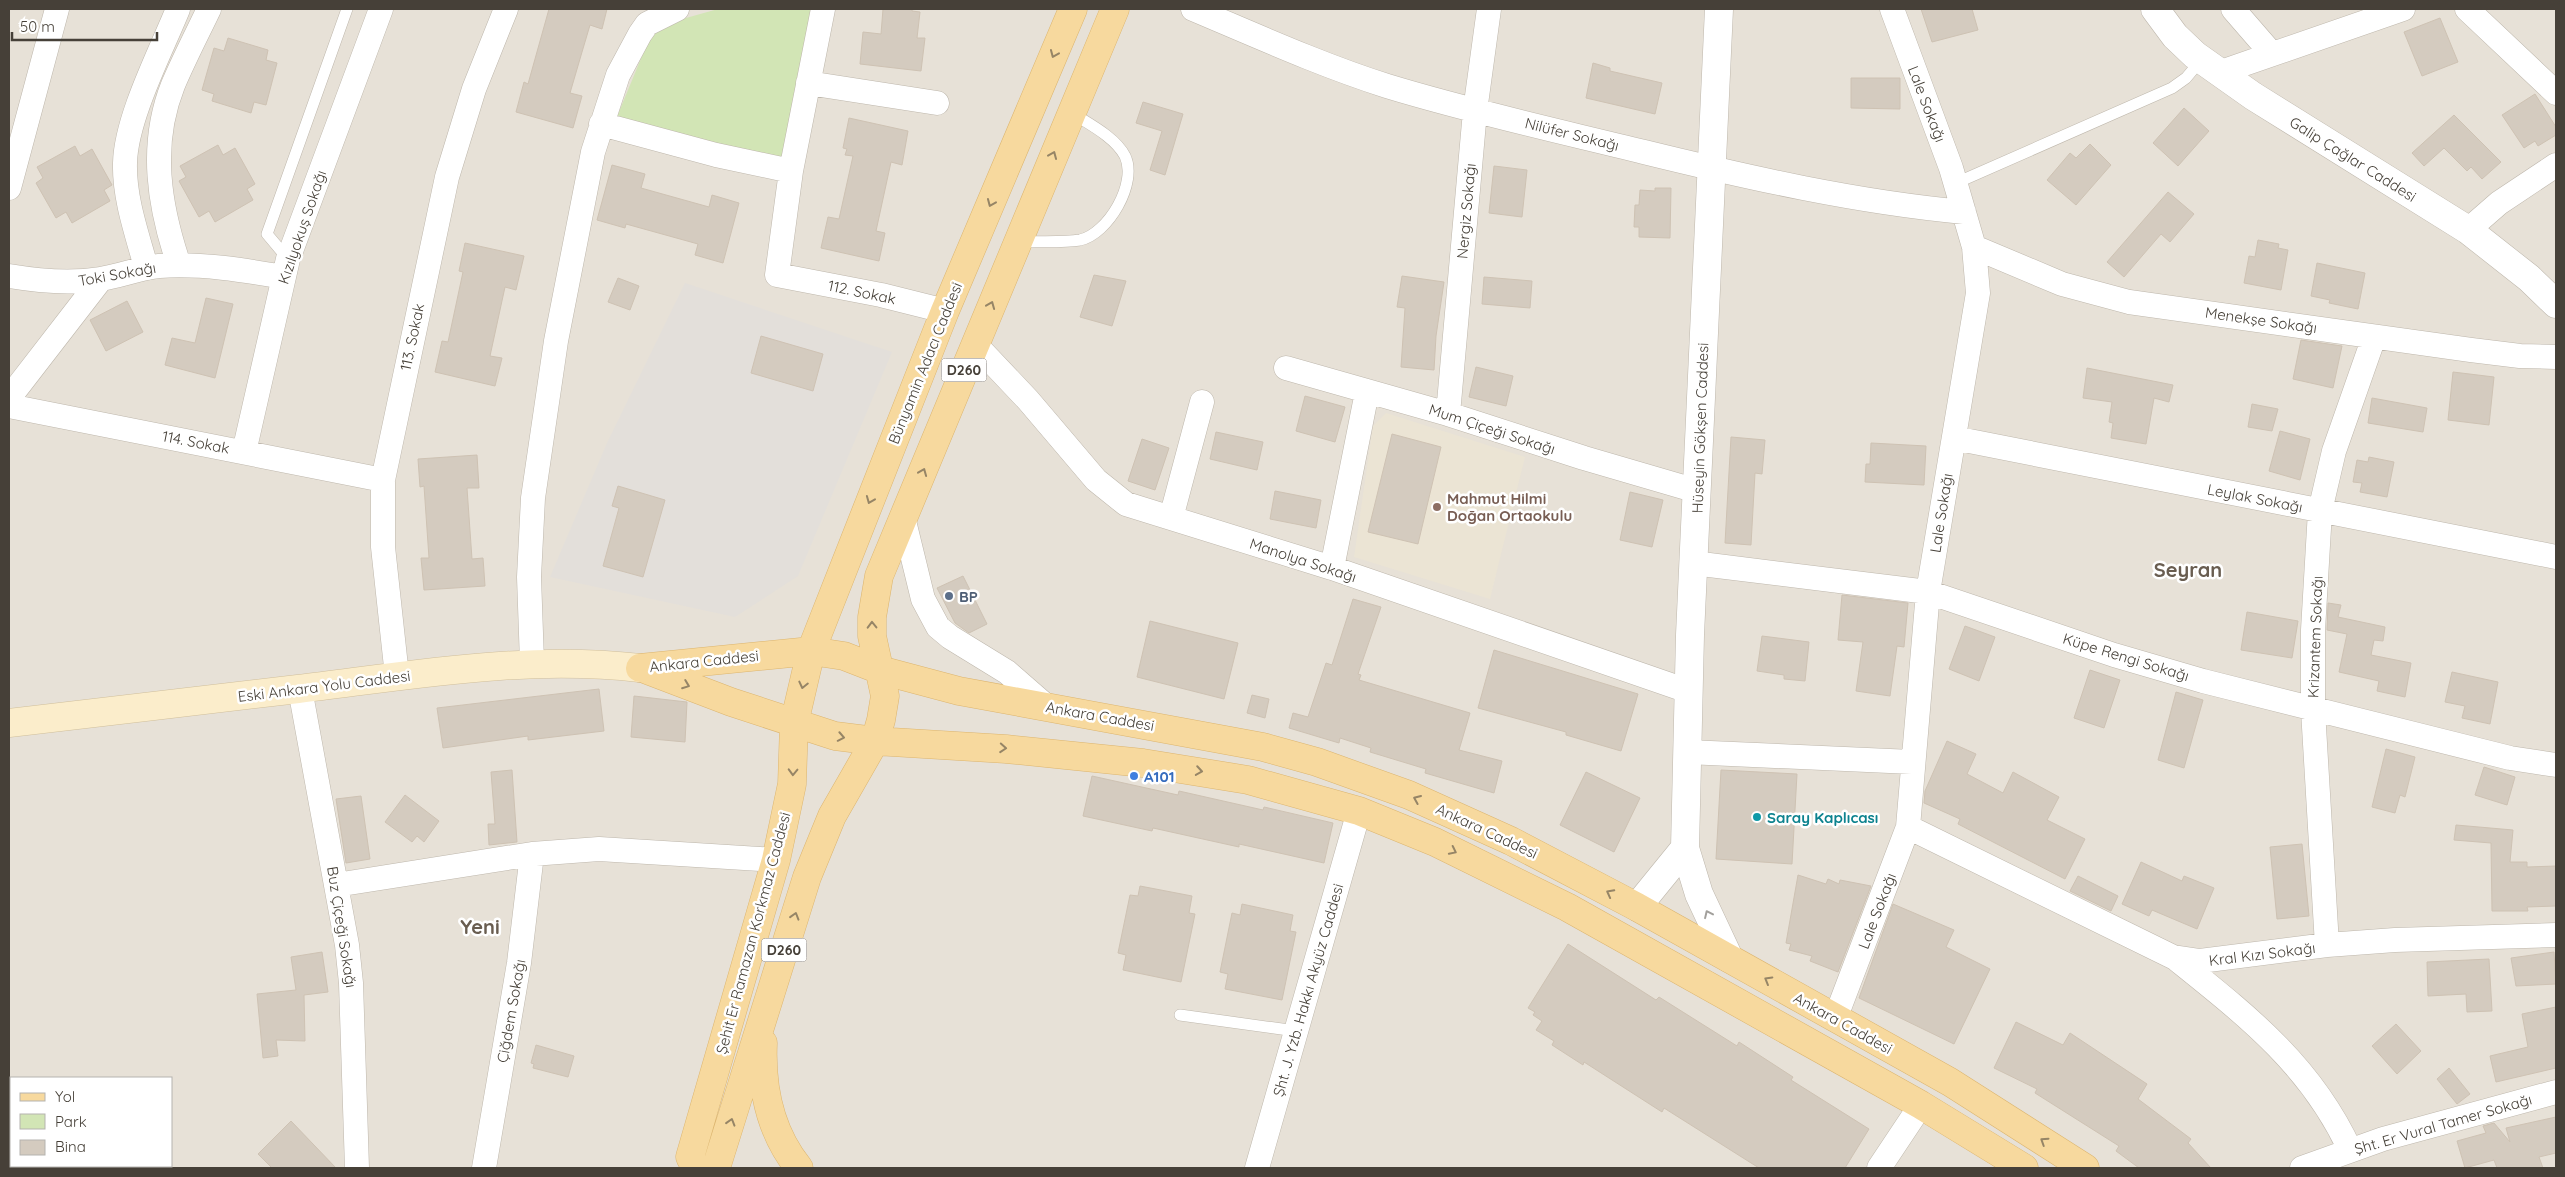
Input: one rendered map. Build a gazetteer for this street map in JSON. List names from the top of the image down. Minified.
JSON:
{"streets":{"main road":["Bünyamin Adacı Caddesi","D260","Ankara Caddesi","Eski Ankara Yolu Caddesi","Şehit Er Ramazan Korkmaz Caddesi"],"street":["Lale Sokağı","Nilüfer Sokağı","Galip Çağlar Caddesi","Nergiz Sokağı","Kızılyokuş Sokağı","Toki Sokağı","112. Sokak","Menekşe Sokağı","113. Sokak","Hüseyin Gökşen Caddesi","Mum Çiçeği Sokağı","114. Sokak","Leylak Sokağı","Manolya Sokağı","Krizantem Sokağı","Küpe Rengi Sokağı","Buz Çiçeği Sokağı","Kral Kızı Sokağı","Şht. J. Yzb. Hakkı Akyüz Caddesi","Çiğdem Sokağı","Şht. Er Vural Tamer Sokağı"]},"crossings":[["Lale Sokağı","Nilüfer Sokağı"],["Lale Sokağı","Menekşe Sokağı"],["Lale Sokağı","Leylak Sokağı"],["Lale Sokağı","Küpe Rengi Sokağı"],["Lale Sokağı","Ankara Caddesi"],["Lale Sokağı","Kral Kızı Sokağı"],["Nilüfer Sokağı","Nergiz Sokağı"],["Nilüfer Sokağı","Hüseyin Gökşen Caddesi"],["Nergiz Sokağı","Mum Çiçeği Sokağı"],["Kızılyokuş Sokağı","Toki Sokağı"],["Kızılyokuş Sokağı","114. Sokak"],["112. Sokak","Bünyamin Adacı Caddesi"],["Menekşe Sokağı","Krizantem Sokağı"],["113. Sokak","114. Sokak"],["113. Sokak","Eski Ankara Yolu Caddesi"],["Bünyamin Adacı Caddesi","Ankara Caddesi"],["Bünyamin Adacı Caddesi","Şehit Er Ramazan Korkmaz Caddesi"],["D260","Manolya Sokağı"],["D260","Ankara Caddesi"],["D260","Şehit Er Ramazan Korkmaz Caddesi"],["Hüseyin Gökşen Caddesi","Mum Çiçeği Sokağı"],["Hüseyin Gökşen Caddesi","Manolya Sokağı"],["Hüseyin Gökşen Caddesi","Küpe Rengi Sokağı"],["Hüseyin Gökşen Caddesi","Ankara Caddesi"],["Leylak Sokağı","Krizantem Sokağı"],["Krizantem Sokağı","Küpe Rengi Sokağı"],["Krizantem Sokağı","Kral Kızı Sokağı"],["Ankara Caddesi","Eski Ankara Yolu Caddesi"],["Ankara Caddesi","Şehit Er Ramazan Korkmaz Caddesi"],["Ankara Caddesi","Şht. J. Yzb. Hakkı Akyüz Caddesi"],["Eski Ankara Yolu Caddesi","Buz Çiçeği Sokağı"]],"districts":["Seyran","Yeni"],"places":["Mahmut Hilmi Doğan Ortaokulu","BP","A101","Saray Kaplıcası"],"legend":["Yol","Park","Bina"],"scale_bar":"50 m"}
